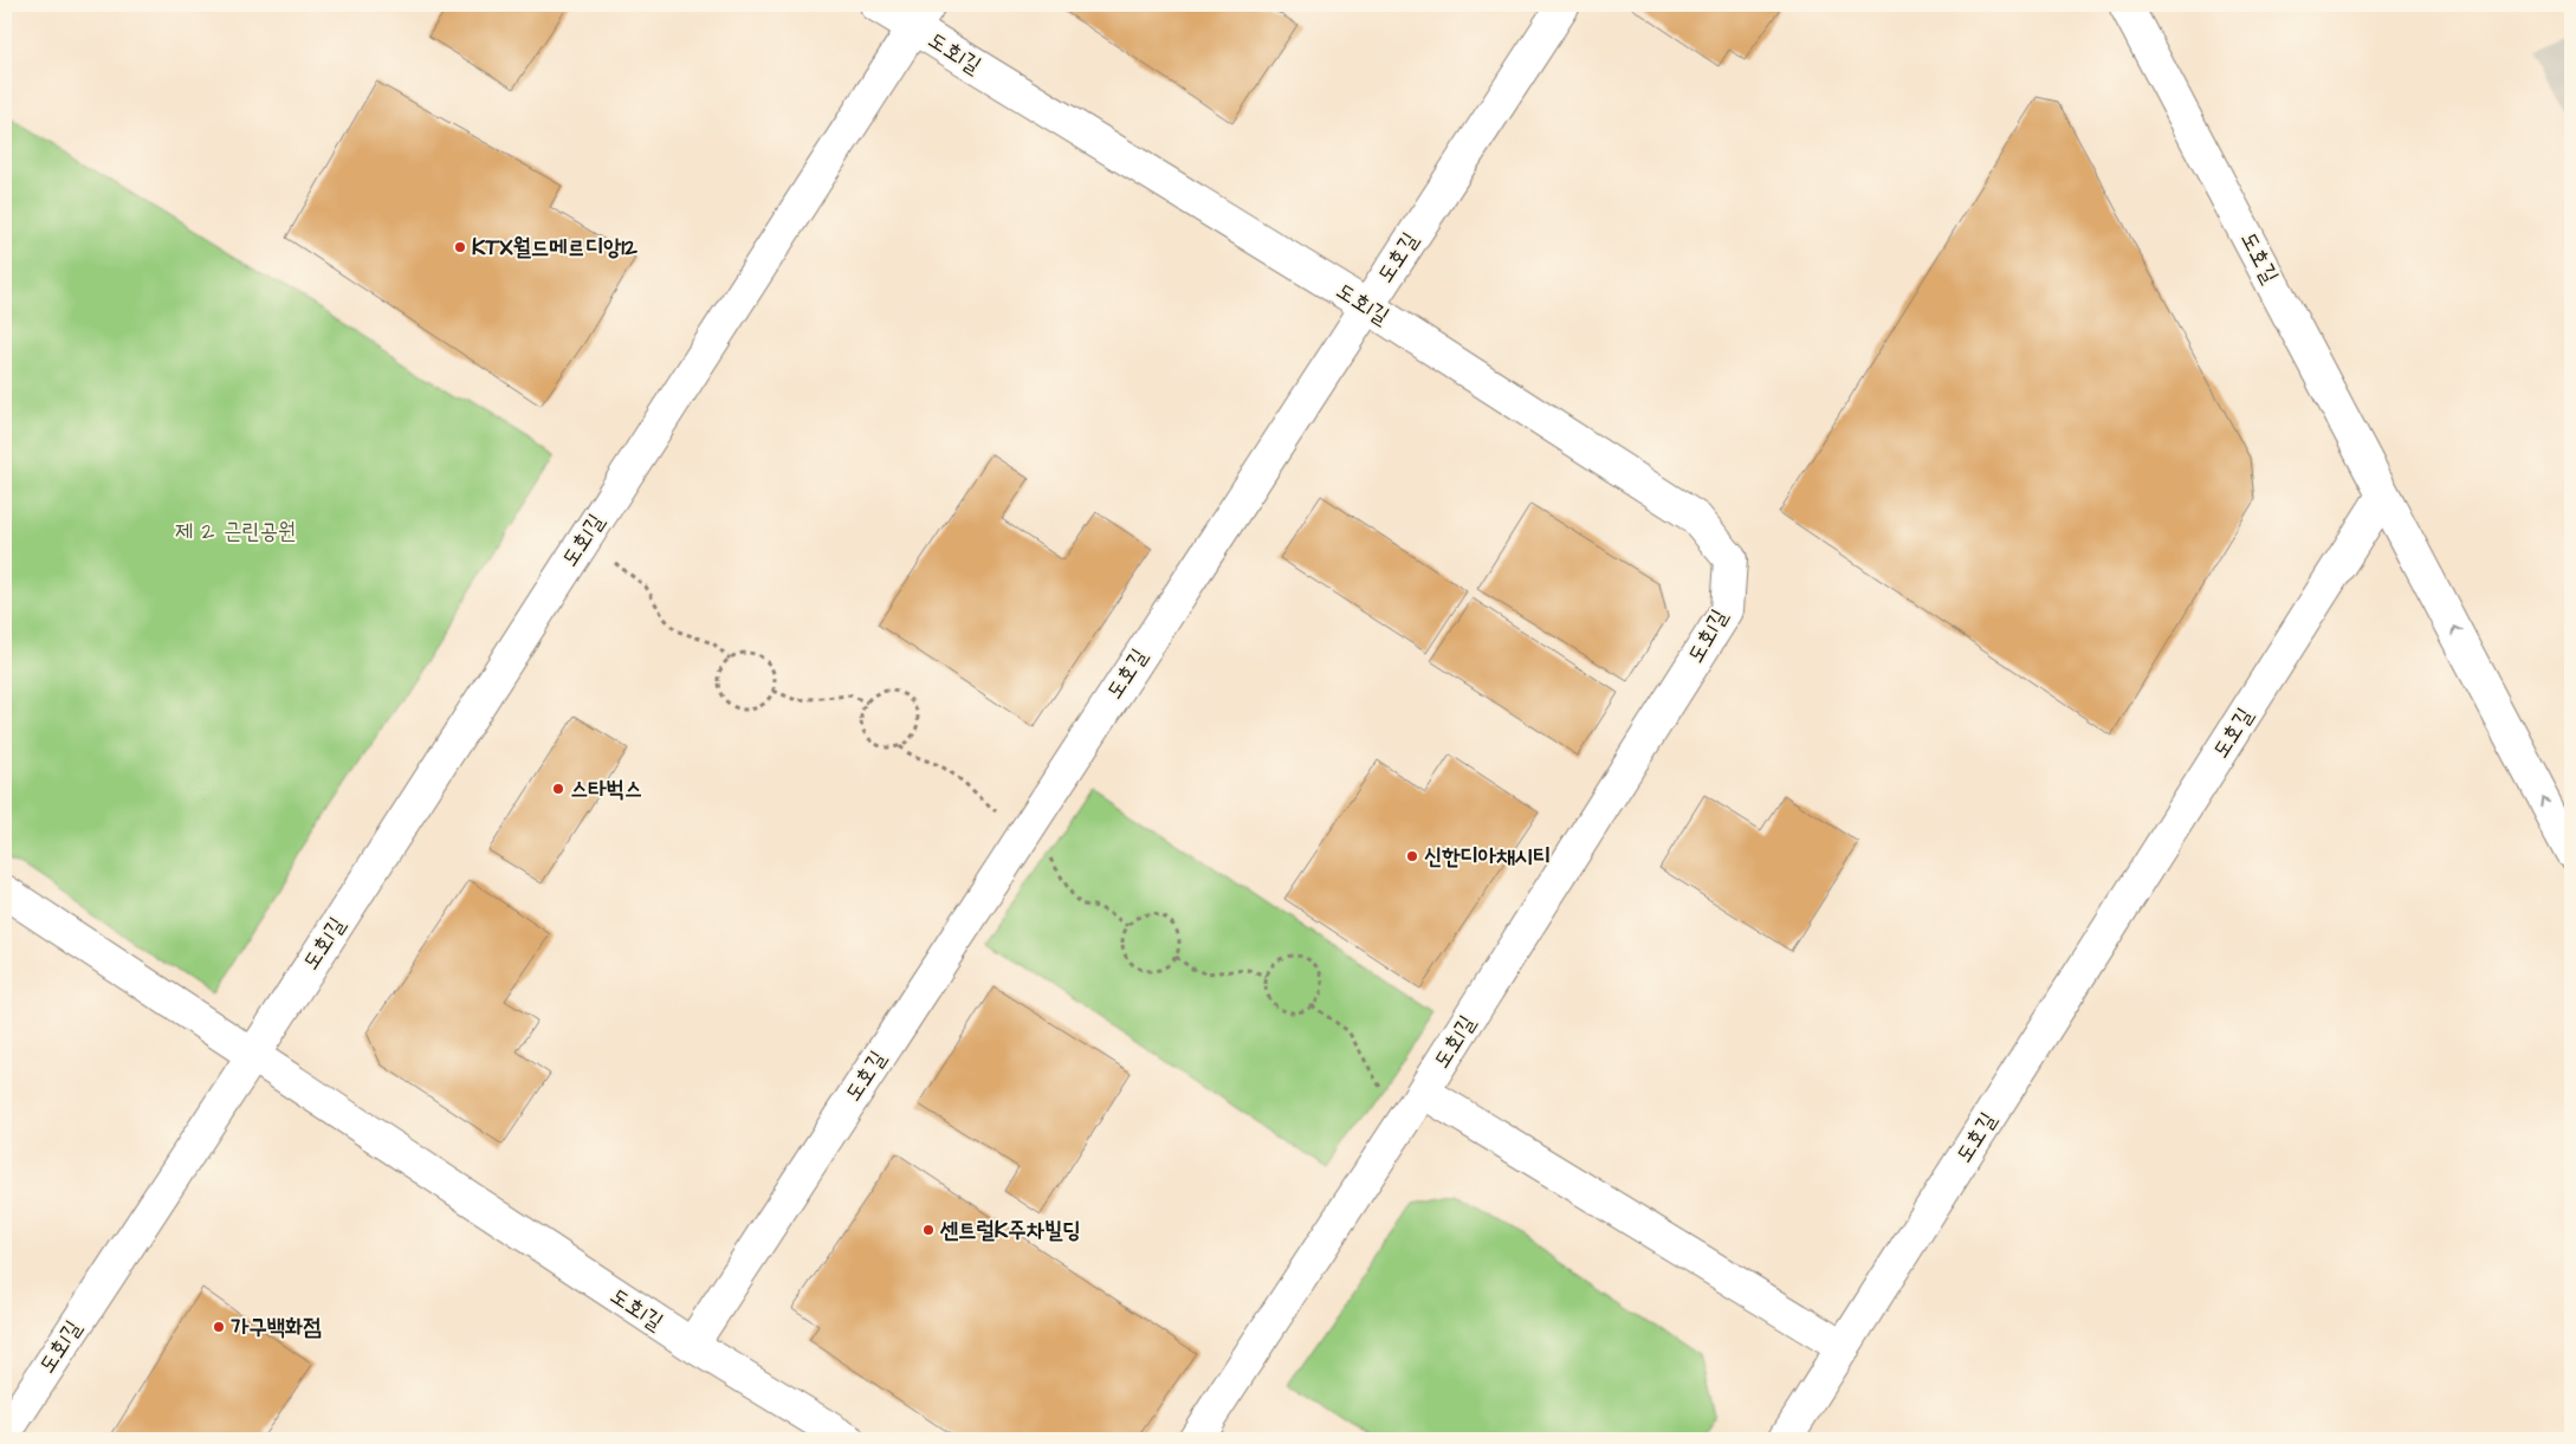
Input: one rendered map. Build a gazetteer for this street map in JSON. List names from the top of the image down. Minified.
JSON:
{"streets":{"street":["도호1길","도호길"]},"crossings":[["도호1길","도호길"]],"parks":["제 2 근린공원"],"places":["KTX월드메르디앙12","스타벅스","신한디아채시티","센트럴K주차빌딩","가구백화점"]}
